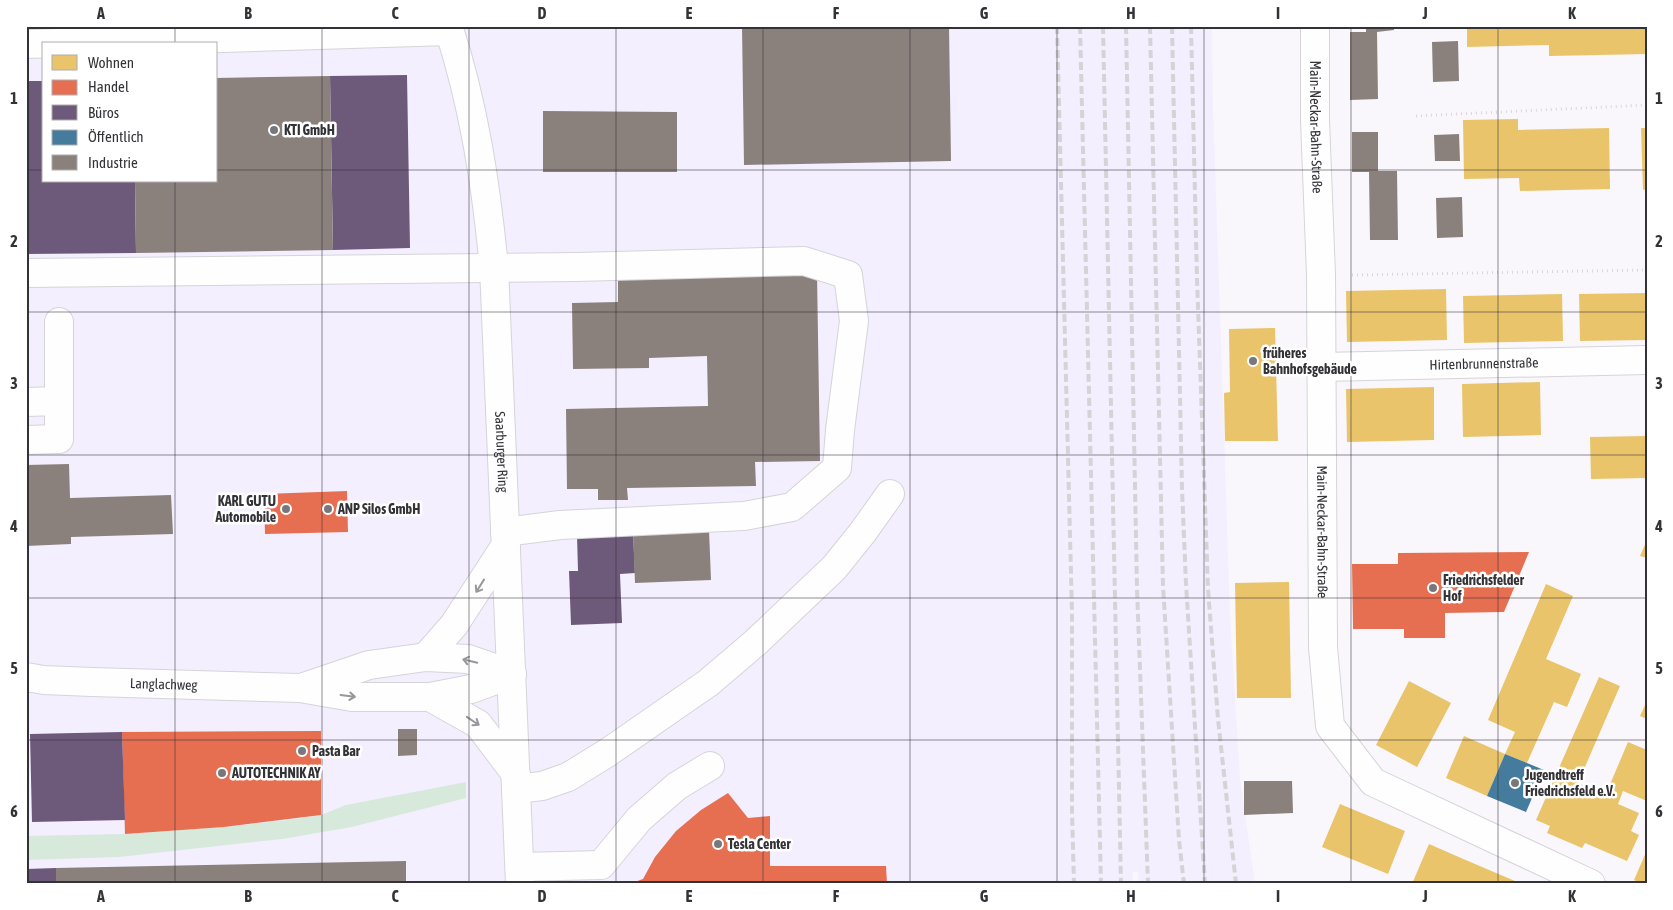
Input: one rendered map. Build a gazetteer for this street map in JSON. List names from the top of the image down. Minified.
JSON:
{"streets":{"street":["Main-Neckar-Bahn-Straße","Hirtenbrunnenstraße","Saarburger Ring","Langlachweg"]},"crossings":[["Main-Neckar-Bahn-Straße","Hirtenbrunnenstraße"],["Saarburger Ring","Langlachweg"]],"places":["KTI GmbH","früheres Bahnhofsgebäude","KARL GUTU Automobile","ANP Silos GmbH","Friedrichsfelder Hof","Pasta Bar","AUTOTECHNIK AY","Jugendtreff Friedrichsfeld e.V.","Tesla Center"],"legend":["Wohnen","Handel","Büros","Öffentlich","Industrie"],"grid":{"columns":["A","B","C","D","E","F","G","H","I","J","K"],"rows":["1","2","3","4","5","6"]}}
